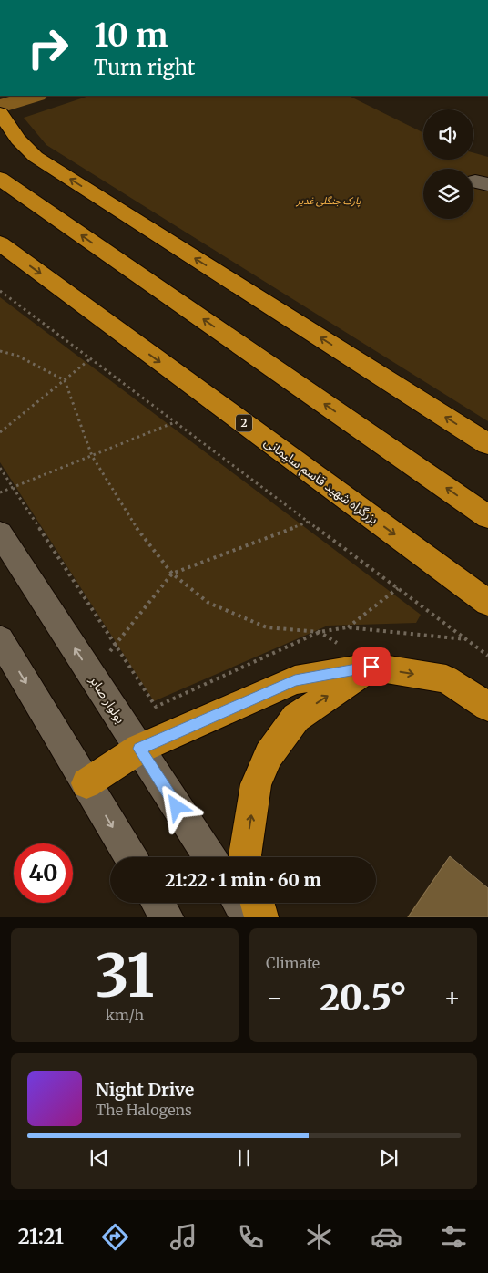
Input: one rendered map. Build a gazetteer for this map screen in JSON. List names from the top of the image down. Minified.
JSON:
{"streets":{"highway":["2","بزرگراه شهید قاسم سلیمانی"],"street":["بولوار صابر"]},"parks":["پارک جنگلی غدیر"],"page":{"turn":["10 m","Turn right"],"limit":"40","trip":"21:22 · 1 min · 60 m","tile":[["31","km/h"],"Climate"],"heat":["−","20.5°","+"],"song":["Night Drive","The Halogens"],"tabs":"21:21"}}
